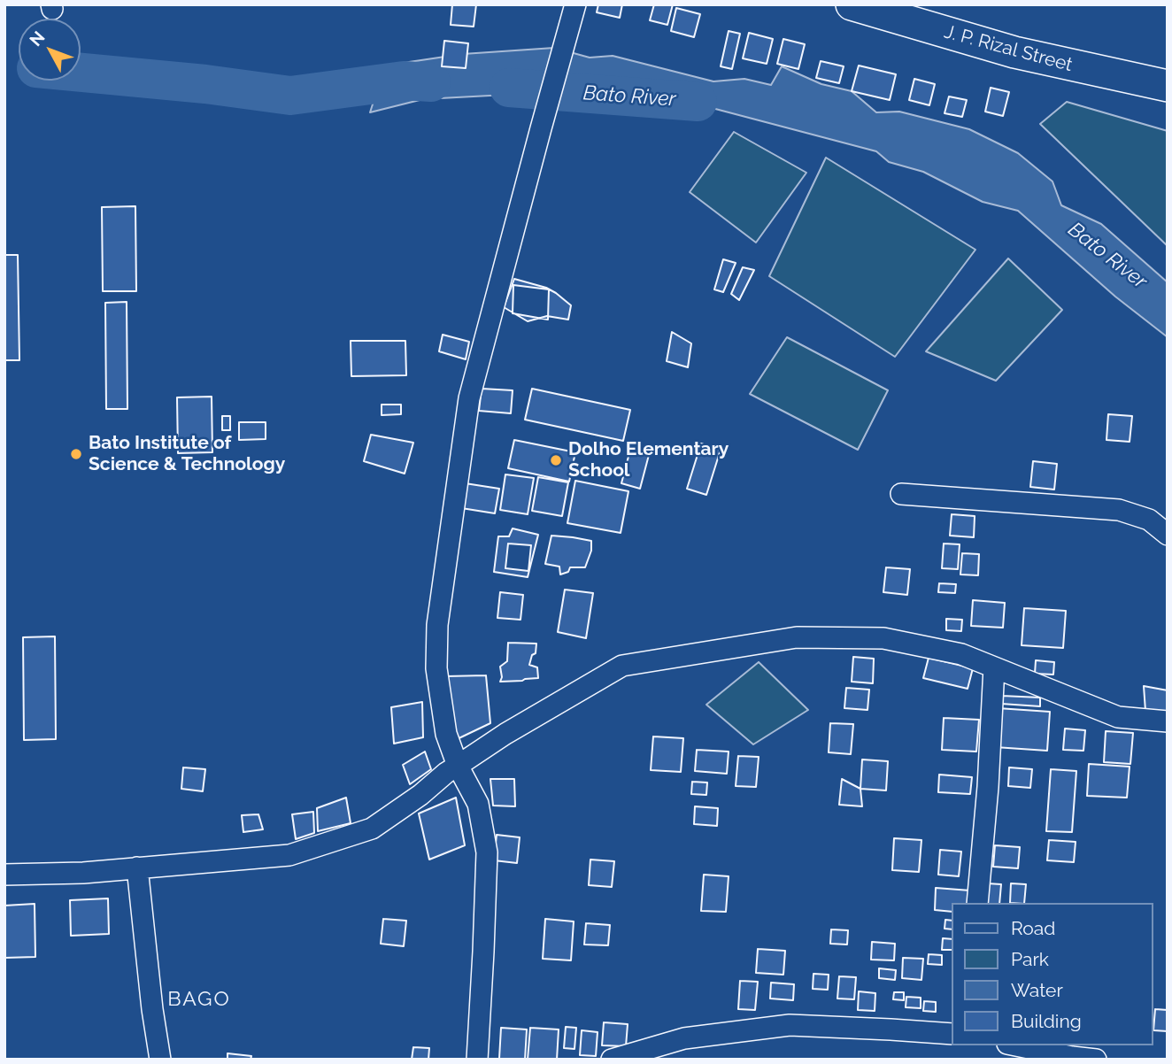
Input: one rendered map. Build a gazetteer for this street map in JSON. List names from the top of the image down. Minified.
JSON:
{"streets":{"main road":["J. P. Rizal Street"]},"districts":["BAGO"],"water":["Bato River"],"places":["Bato Institute of Science & Technology","Dolho Elementary School"],"legend":["Road","Park","Water","Building"],"north":"top left"}
